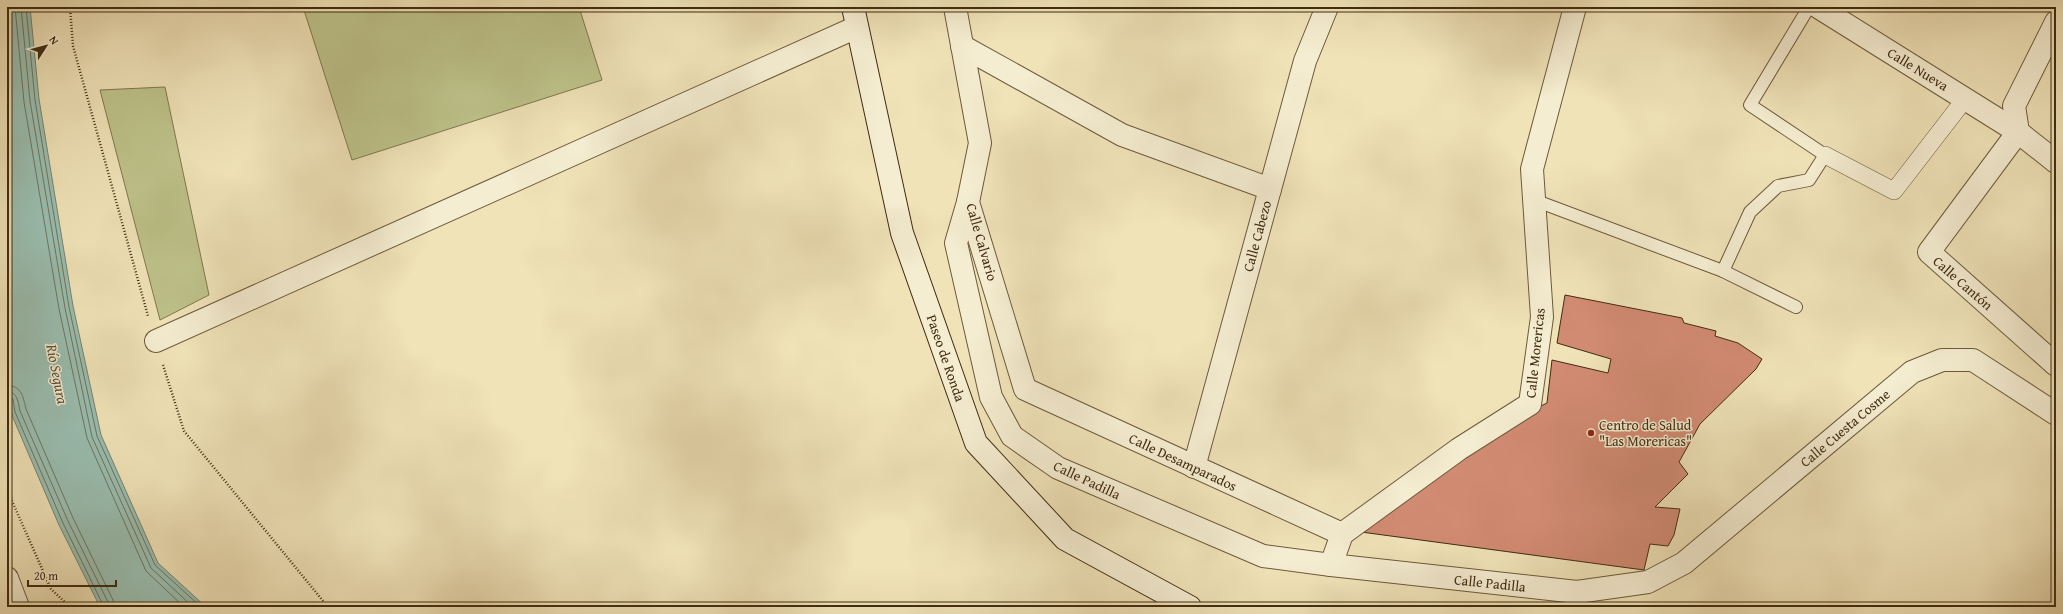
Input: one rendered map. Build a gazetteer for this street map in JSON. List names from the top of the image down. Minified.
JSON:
{"streets":{"street":["Calle Nueva","Calle Cabezo","Calle Calvario","Calle Cantón","Calle Morericas","Paseo de Ronda","Calle Cuesta Cosme","Calle Desamparados","Calle Padilla"]},"crossings":[["Calle Nueva","Calle Cantón"],["Calle Cabezo","Calle Desamparados"],["Calle Calvario","Calle Desamparados"],["Calle Calvario","Calle Padilla"],["Calle Morericas","Calle Desamparados"],["Calle Cuesta Cosme","Calle Padilla"]],"water":["Río Segura"],"places":["Centro de Salud \"Las Morericas\""],"scale_bar":"20 m","north":"top right"}
